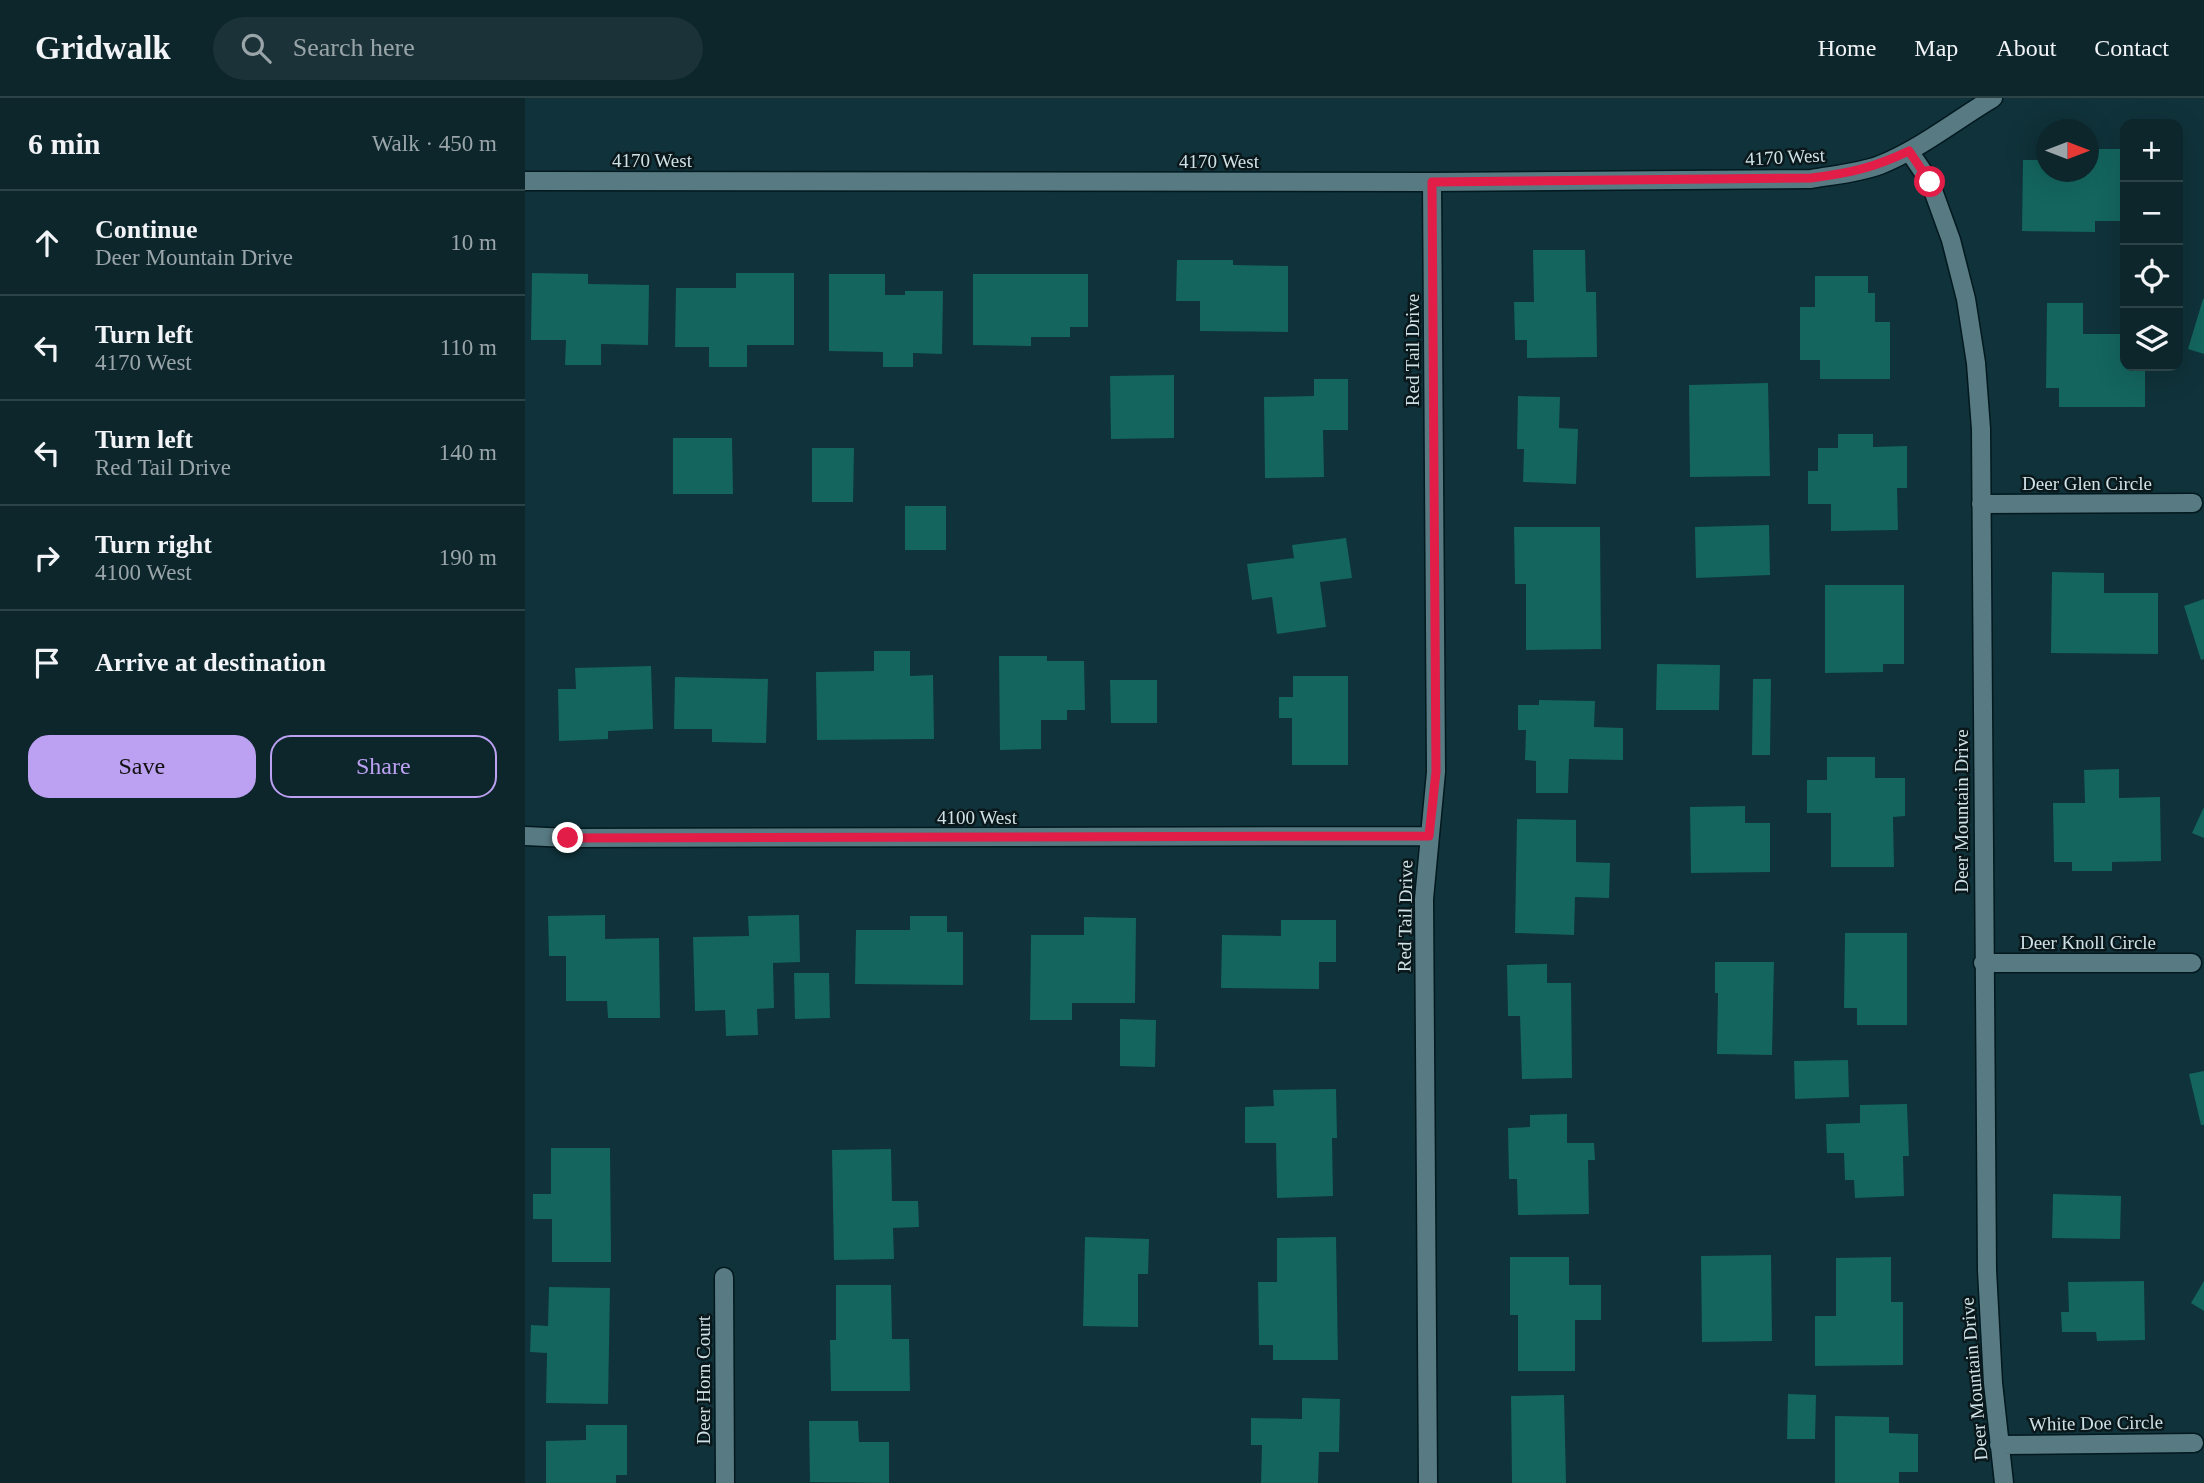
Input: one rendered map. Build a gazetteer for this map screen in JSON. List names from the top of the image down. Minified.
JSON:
{"streets":{"street":["4170 West","Red Tail Drive","Deer Glen Circle","Deer Mountain Drive","4100 West","Deer Knoll Circle","Deer Horn Court","White Doe Circle"]},"crossings":[["4170 West","Red Tail Drive"],["4170 West","Deer Mountain Drive"],["Red Tail Drive","4100 West"],["Deer Glen Circle","Deer Mountain Drive"],["Deer Mountain Drive","Deer Knoll Circle"],["Deer Mountain Drive","White Doe Circle"]],"north":"right","page":{"header":"Gridwalk","search":"Search here","nav":["Home","Map","About","Contact"],"heading":["6 min","Walk · 450 m"],"map_buttons":["+","−"],"list":[["Continue","Deer Mountain Drive","10 m"],["Turn left","4170 West","110 m"],["Turn left","Red Tail Drive","140 m"],["Turn right","4100 West","190 m"],"Arrive at destination"],"buttons":["Save","Share"]}}
